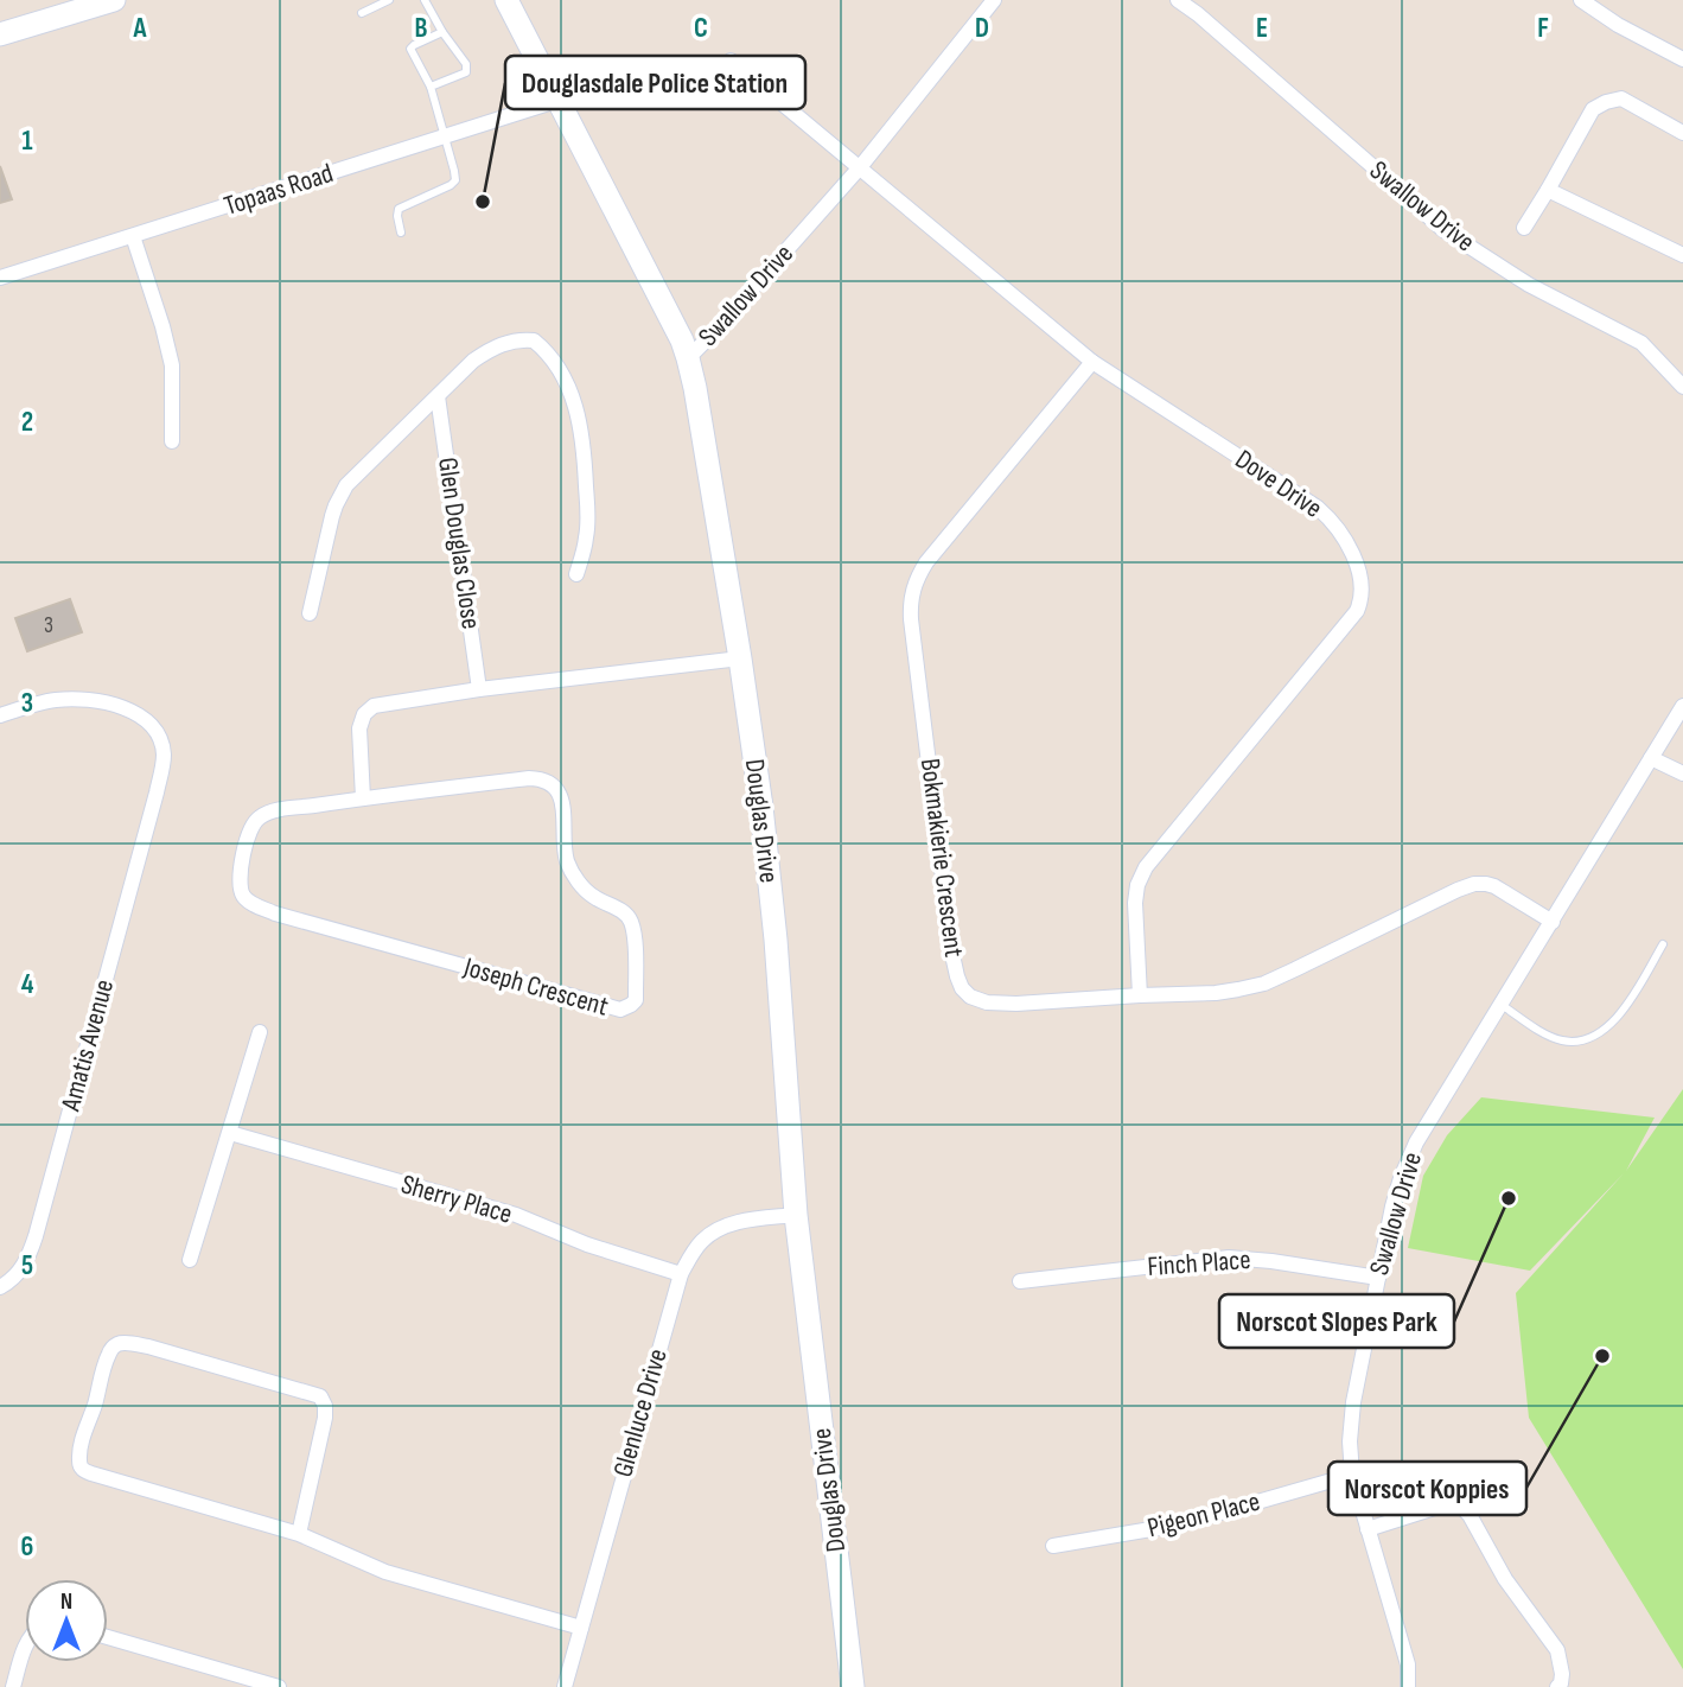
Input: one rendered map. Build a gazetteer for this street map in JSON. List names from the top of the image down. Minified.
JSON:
{"streets":{"street":["Topaas Road","Swallow Drive","Dove Drive","Glen Douglas Close","Douglas Drive","Bokmakierie Crescent","Joseph Crescent","Amatis Avenue","Sherry Place","Finch Place","Glenluce Drive","Pigeon Place"]},"crossings":[["Topaas Road","Douglas Drive"],["Swallow Drive","Dove Drive"],["Swallow Drive","Douglas Drive"],["Swallow Drive","Bokmakierie Crescent"],["Swallow Drive","Finch Place"],["Swallow Drive","Pigeon Place"],["Dove Drive","Bokmakierie Crescent"],["Douglas Drive","Glenluce Drive"],["Sherry Place","Glenluce Drive"]],"places":["Douglasdale Police Station","Norscot Slopes Park","Norscot Koppies"],"house_numbers":["3"],"north":"top","grid":{"columns":["A","B","C","D","E","F"],"rows":["1","2","3","4","5","6"]}}
